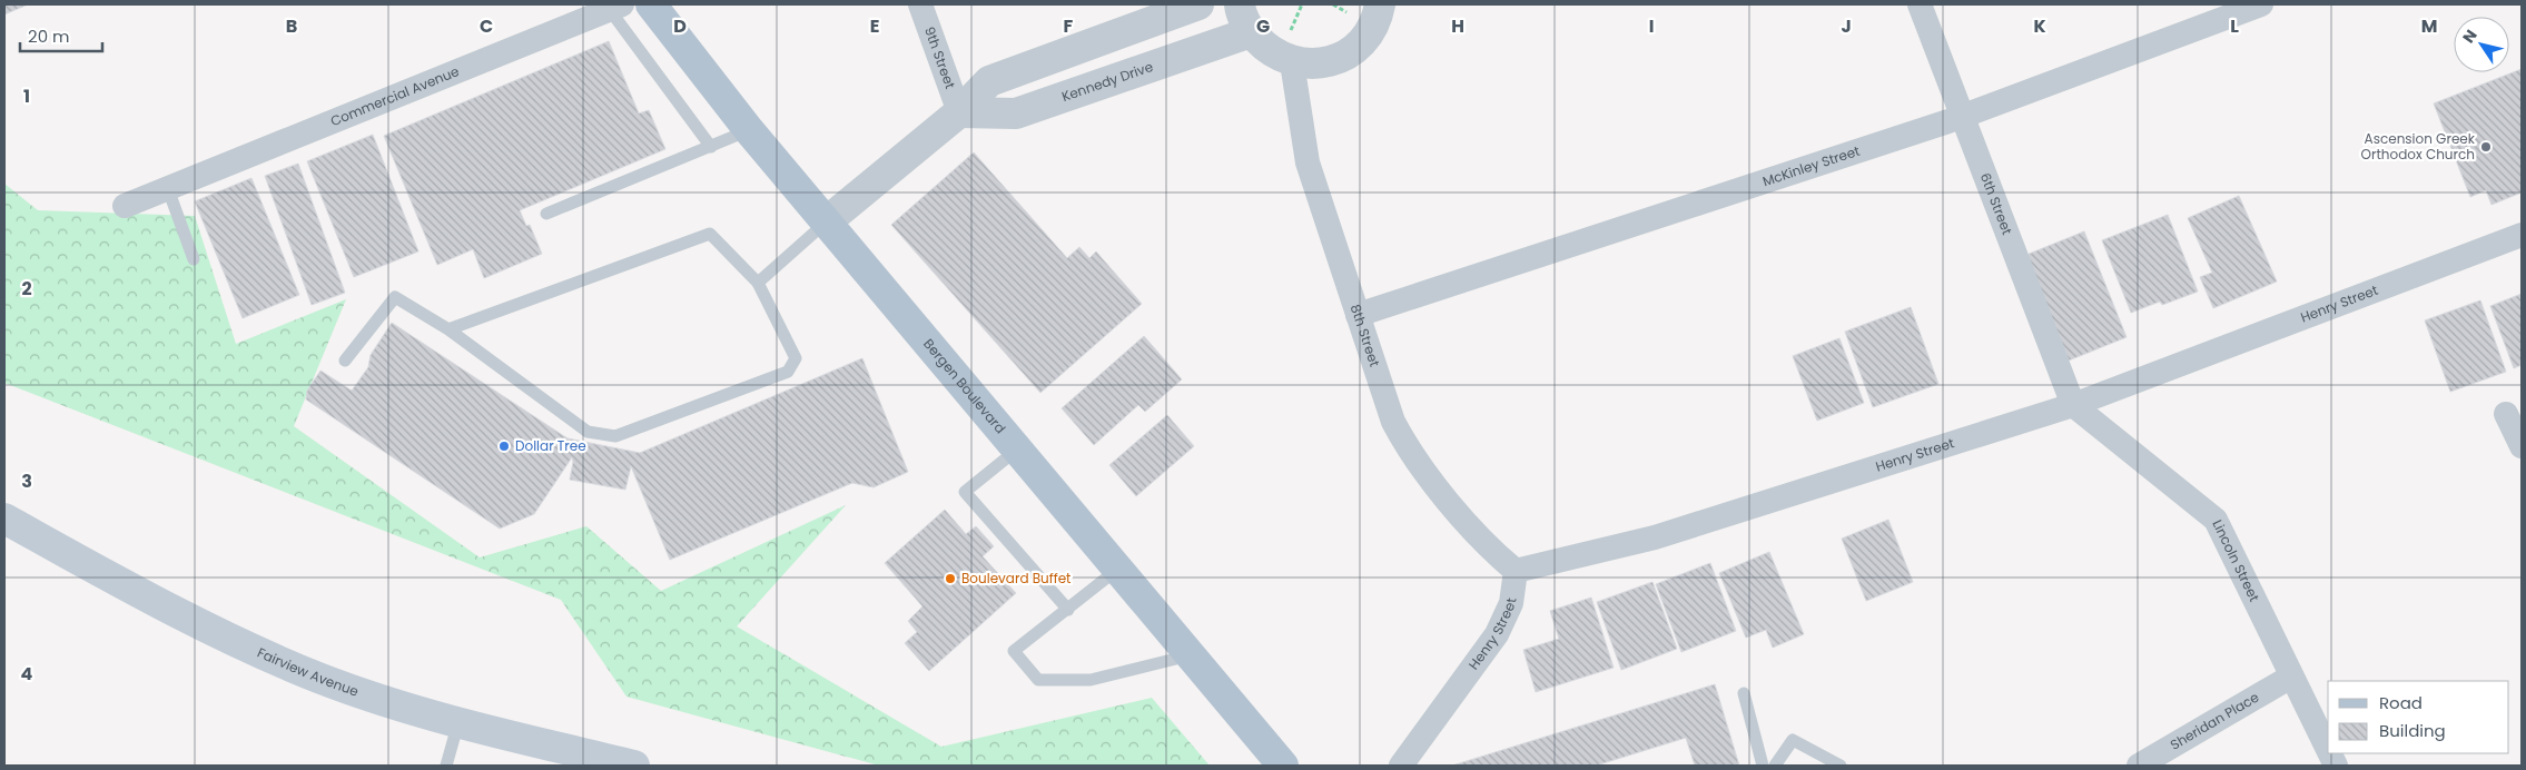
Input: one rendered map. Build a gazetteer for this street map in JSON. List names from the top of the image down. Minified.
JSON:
{"streets":{"main road":["Bergen Boulevard","Fairview Avenue"],"street":["9th Street","Kennedy Drive","Commercial Avenue","McKinley Street","6th Street","Henry Street","8th Street","Lincoln Street","Sheridan Place"]},"crossings":[["9th Street","Kennedy Drive"],["McKinley Street","6th Street"],["McKinley Street","8th Street"],["6th Street","Henry Street"],["6th Street","Lincoln Street"],["Henry Street","8th Street"],["Henry Street","Lincoln Street"],["Lincoln Street","Sheridan Place"]],"places":["Ascension Greek Orthodox Church","Dollar Tree","Boulevard Buffet"],"legend":["Road","Building"],"scale_bar":"20 m","north":"top left","grid":{"columns":["B","C","D","E","F","G","H","I","J","K","L","M"],"rows":["1","2","3","4"]}}
